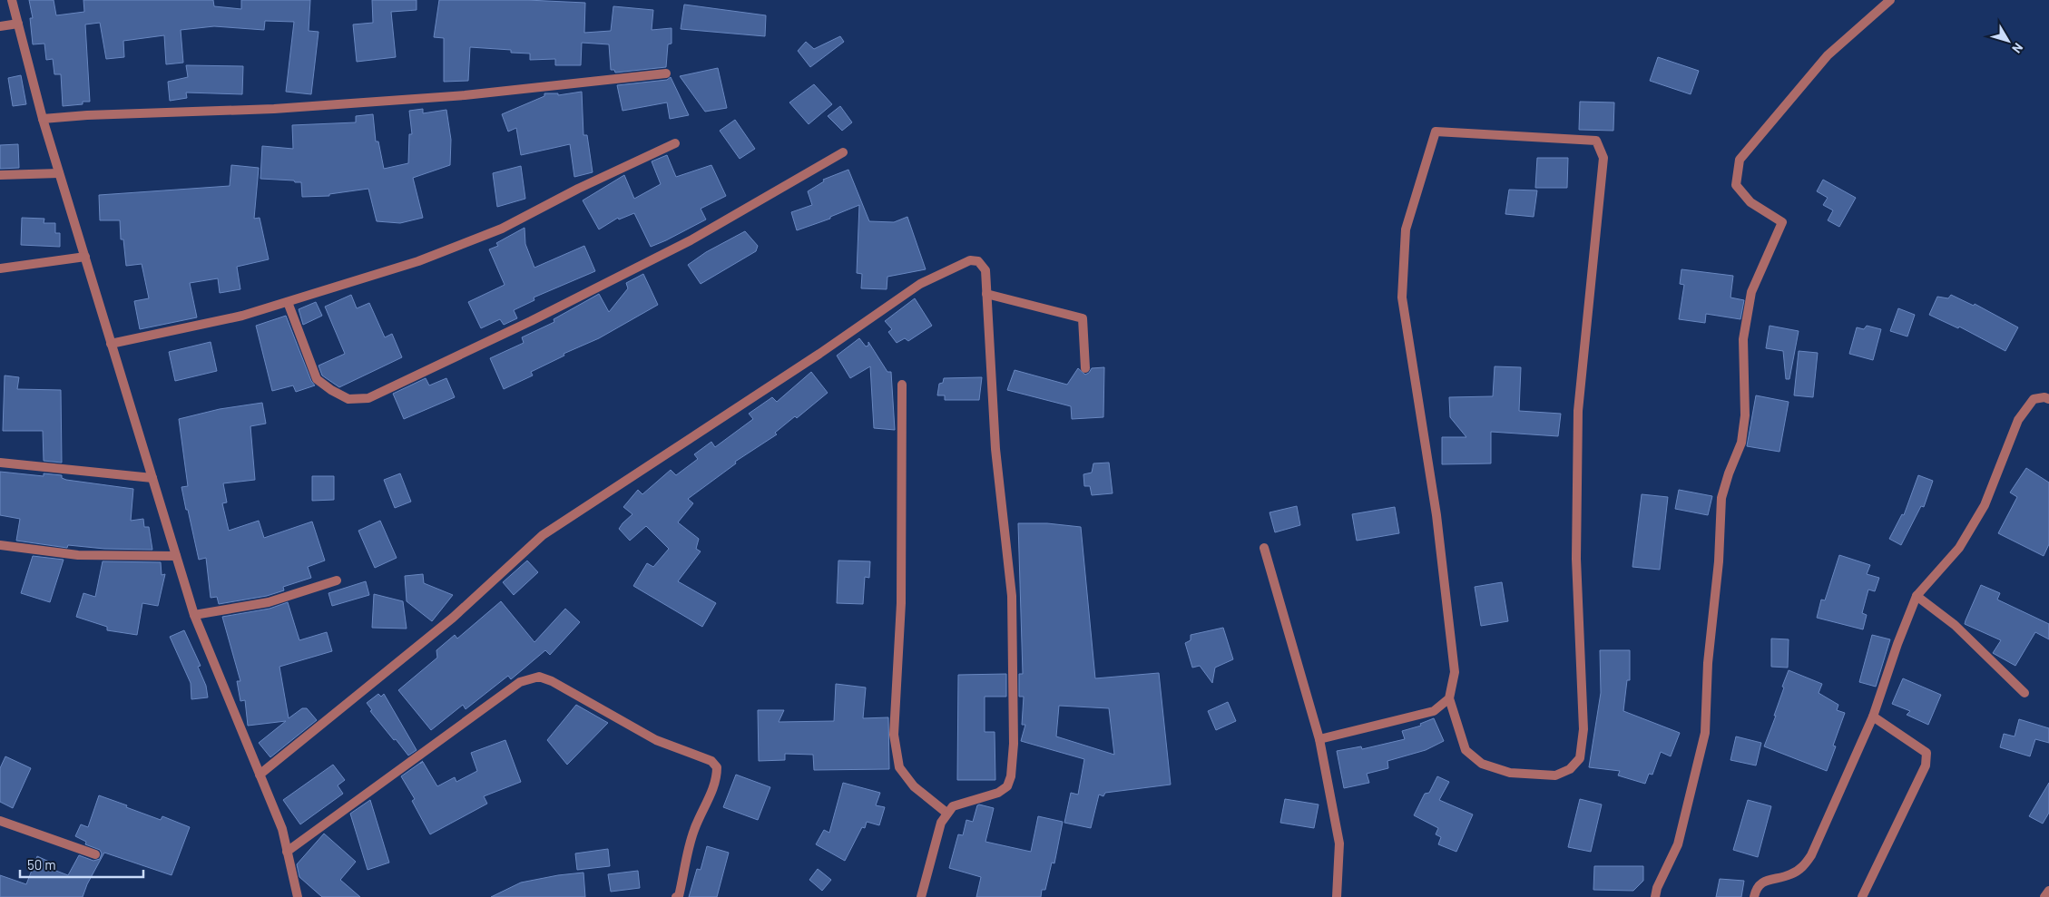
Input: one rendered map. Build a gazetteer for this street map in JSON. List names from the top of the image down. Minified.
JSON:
{"scale_bar":"50 m","north":"bottom right"}
